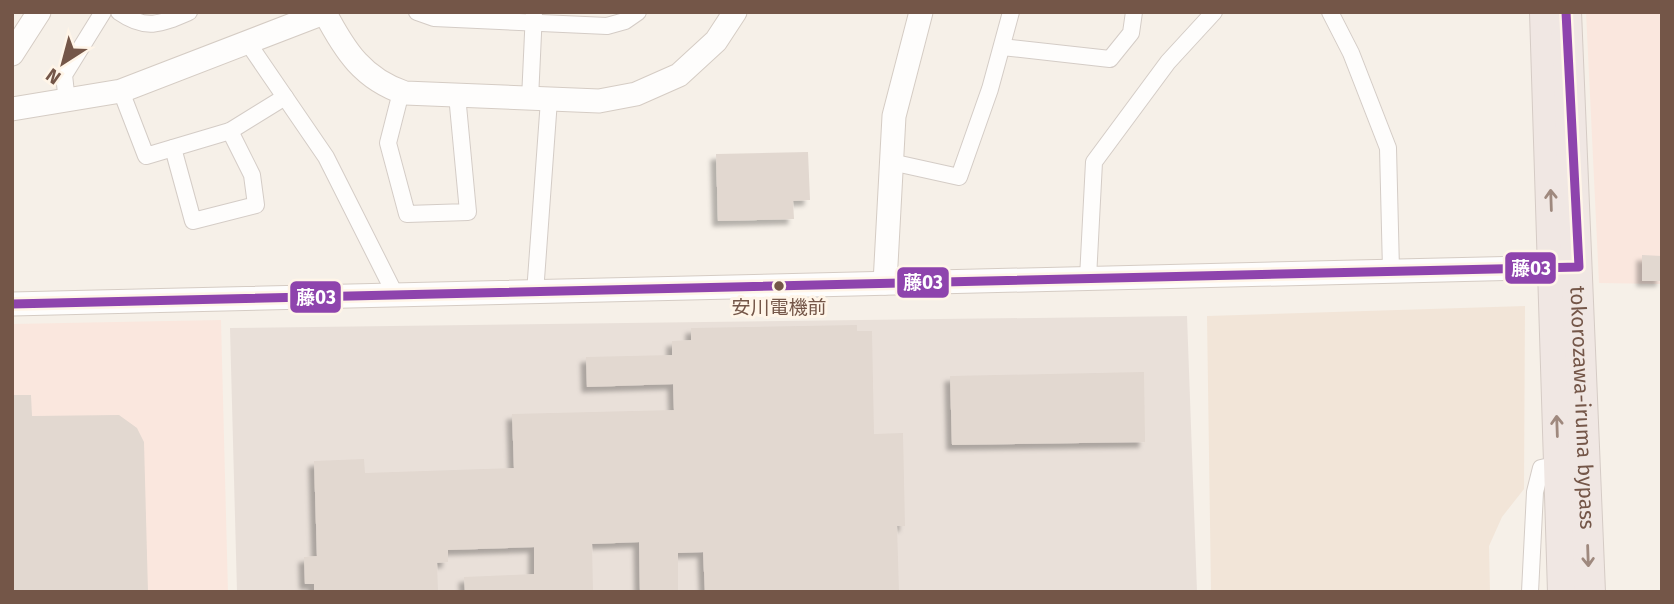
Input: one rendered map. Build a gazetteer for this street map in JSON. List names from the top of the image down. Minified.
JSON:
{"streets":{"highway":["tokorozawa-iruma bypass"]},"places":["安川電機前"],"lines":["transit line 藤03"],"north":"bottom left"}
